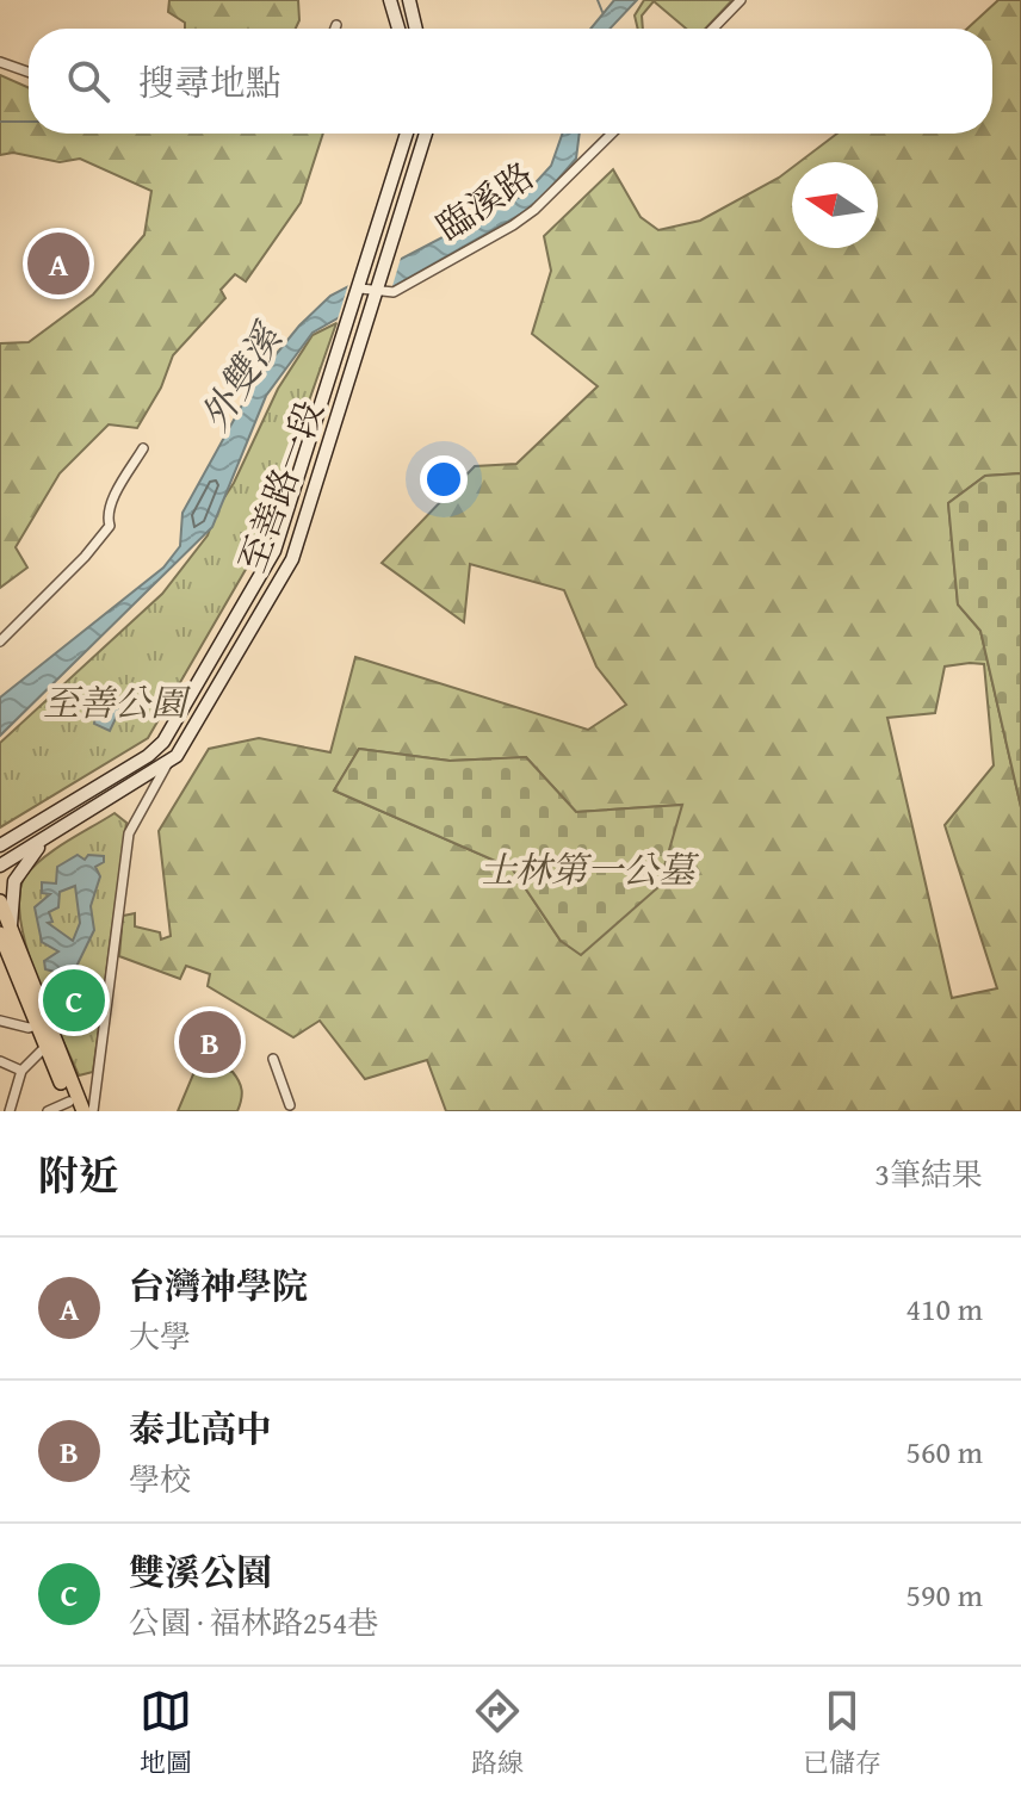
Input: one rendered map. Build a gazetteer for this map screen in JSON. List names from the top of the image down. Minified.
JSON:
{"streets":{"main road":["至善路一段"],"street":["臨溪路"]},"crossings":[["臨溪路","至善路一段"]],"water":["外雙溪"],"parks":["至善公園","士林第一公墓"],"north":"left","page":{"search":"搜尋地點","pins":["A","C","B"],"heading":["附近","3筆結果"],"list":[{"mark":"A","name":"台灣神學院","note":"大學","value":"410 m"},{"mark":"B","name":"泰北高中","note":"學校","value":"560 m"},{"mark":"C","name":"雙溪公園","note":"公園 · 福林路254巷","value":"590 m"}],"nav":["地圖","路線","已儲存"]}}
